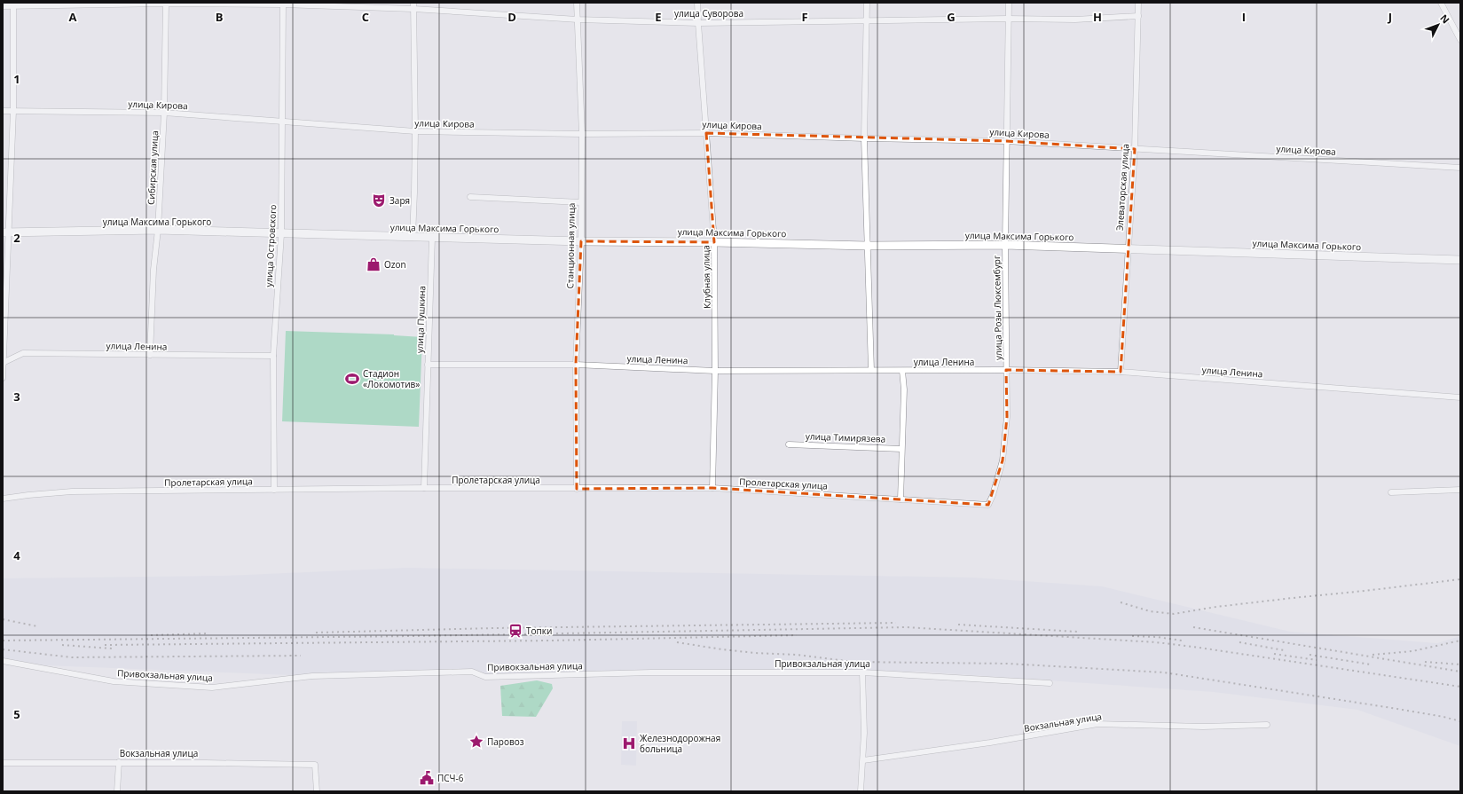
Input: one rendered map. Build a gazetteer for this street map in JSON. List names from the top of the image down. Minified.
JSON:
{"streets":{"street":["улица Суворова","улица Кирова","Сибирская улица","Элеваторская улица","улица Максима Горького","улица Островского","Станционная улица","Клубная улица","улица Розы Люксембург","улица Пушкина","улица Ленина","улица Тимирязева","Пролетарская улица","Привокзальная улица","Вокзальная улица"]},"crossings":[["улица Суворова","Сибирская улица"],["улица Суворова","Элеваторская улица"],["улица Суворова","улица Островского"],["улица Суворова","Станционная улица"],["улица Суворова","Клубная улица"],["улица Суворова","улица Розы Люксембург"],["улица Кирова","Сибирская улица"],["улица Кирова","Элеваторская улица"],["улица Кирова","улица Островского"],["улица Кирова","Станционная улица"],["улица Кирова","Клубная улица"],["улица Кирова","улица Розы Люксембург"],["Сибирская улица","улица Максима Горького"],["Сибирская улица","улица Ленина"],["Элеваторская улица","улица Максима Горького"],["Элеваторская улица","улица Ленина"],["улица Максима Горького","улица Островского"],["улица Максима Горького","Станционная улица"],["улица Максима Горького","Клубная улица"],["улица Максима Горького","улица Розы Люксембург"],["улица Максима Горького","улица Пушкина"],["улица Островского","улица Ленина"],["улица Островского","Пролетарская улица"],["Станционная улица","улица Ленина"],["Станционная улица","Пролетарская улица"],["Клубная улица","улица Ленина"],["Клубная улица","Пролетарская улица"],["улица Розы Люксембург","улица Ленина"],["улица Розы Люксембург","Пролетарская улица"],["улица Пушкина","улица Ленина"],["улица Пушкина","Пролетарская улица"]],"places":{"theatre":["Заря"],"shop":["Ozon"],"sports":["Стадион «Локомотив»"],"station":["Топки"],"place":["Паровоз"],"hospital":["Железнодорожная больница"],"public building":["ПСЧ-6"]},"north":"top right","grid":{"columns":["A","B","C","D","E","F","G","H","I","J"],"rows":["1","2","3","4","5"]}}
